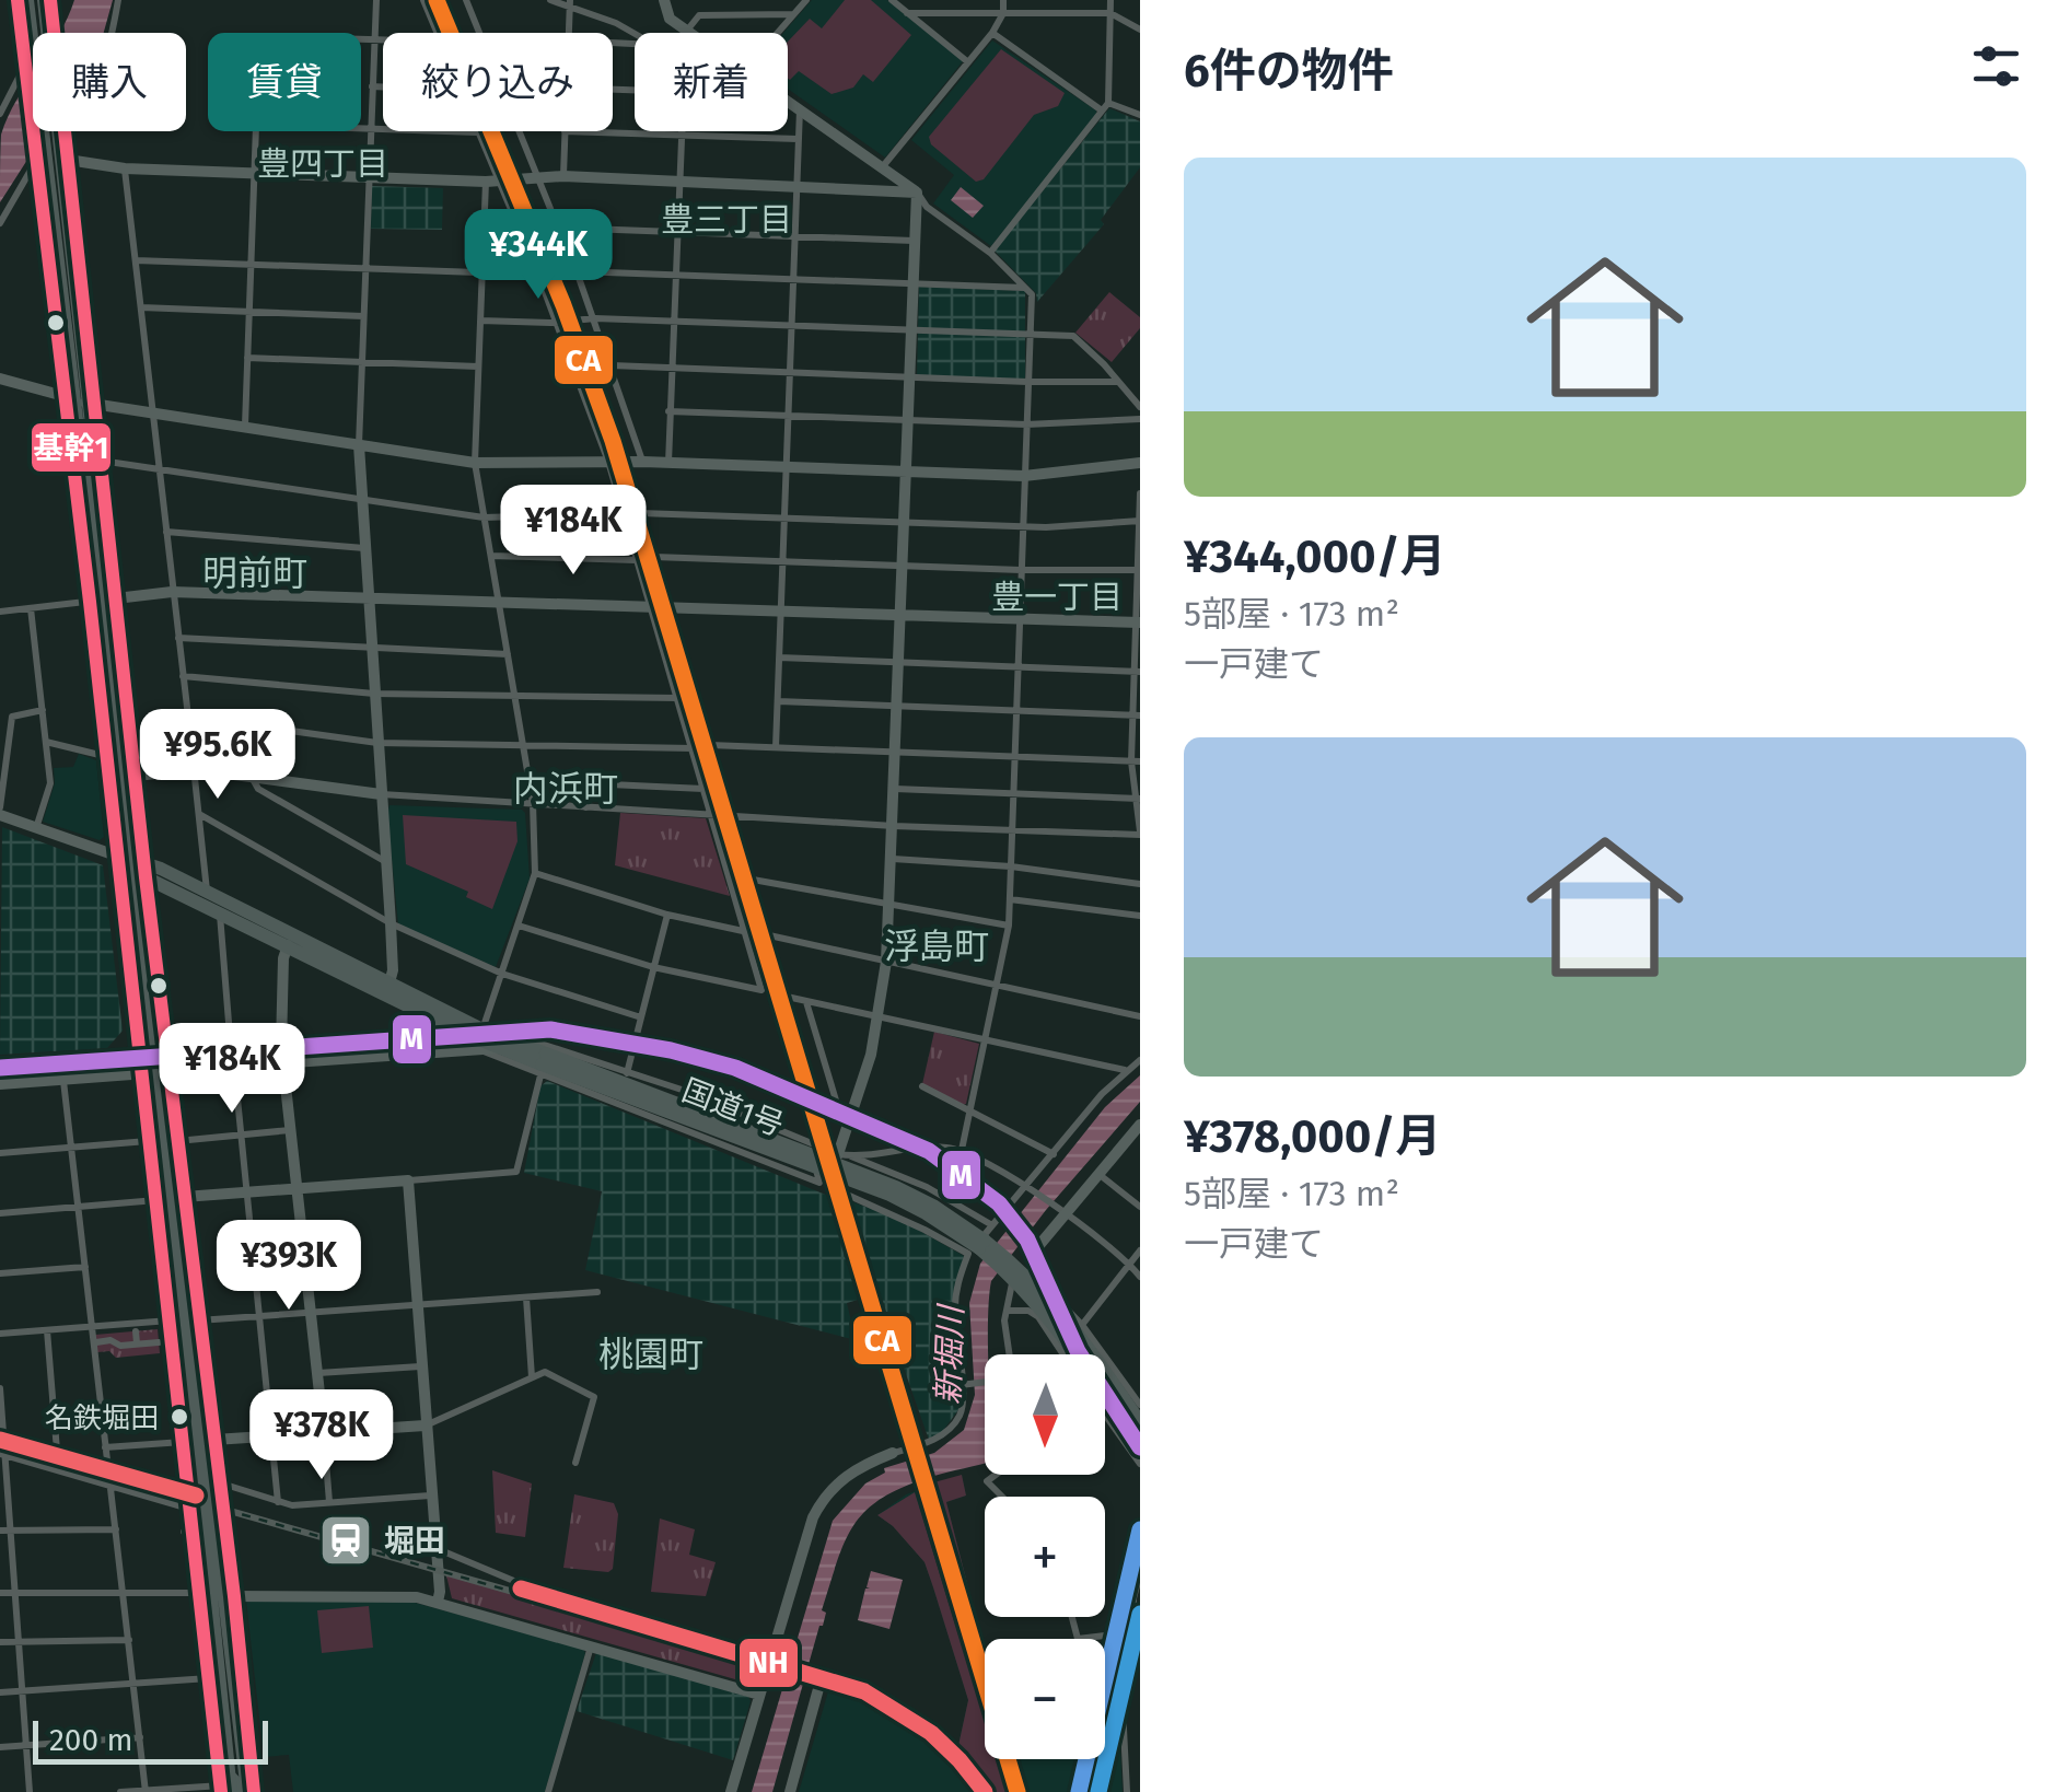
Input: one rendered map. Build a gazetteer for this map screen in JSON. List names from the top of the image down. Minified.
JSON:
{"streets":{"highway":["国道1号"]},"districts":["豊四丁目","豊三丁目","明前町","豊一丁目","内浜町","浮島町","桃園町"],"water":["新堀川"],"places":{"other":["名鉄堀田"],"station":["堀田"]},"lines":["transit line CA","transit line 基幹1","transit line M","transit line NH"],"scale_bar":"200 m","north":"bottom","page":{"heading":"6件の物件","chip":["購入","賃貸","絞り込み","新着"],"list":[{"name":"¥344,000/月","note":"5部屋 · 173 m² · 一戸建て"},{"name":"¥378,000/月","note":"5部屋 · 173 m² · 一戸建て"}],"price":["¥344K","¥184K","¥95.6K","¥184K","¥393K","¥378K"],"map_buttons":["+","−"],"scale":"200 m"}}
